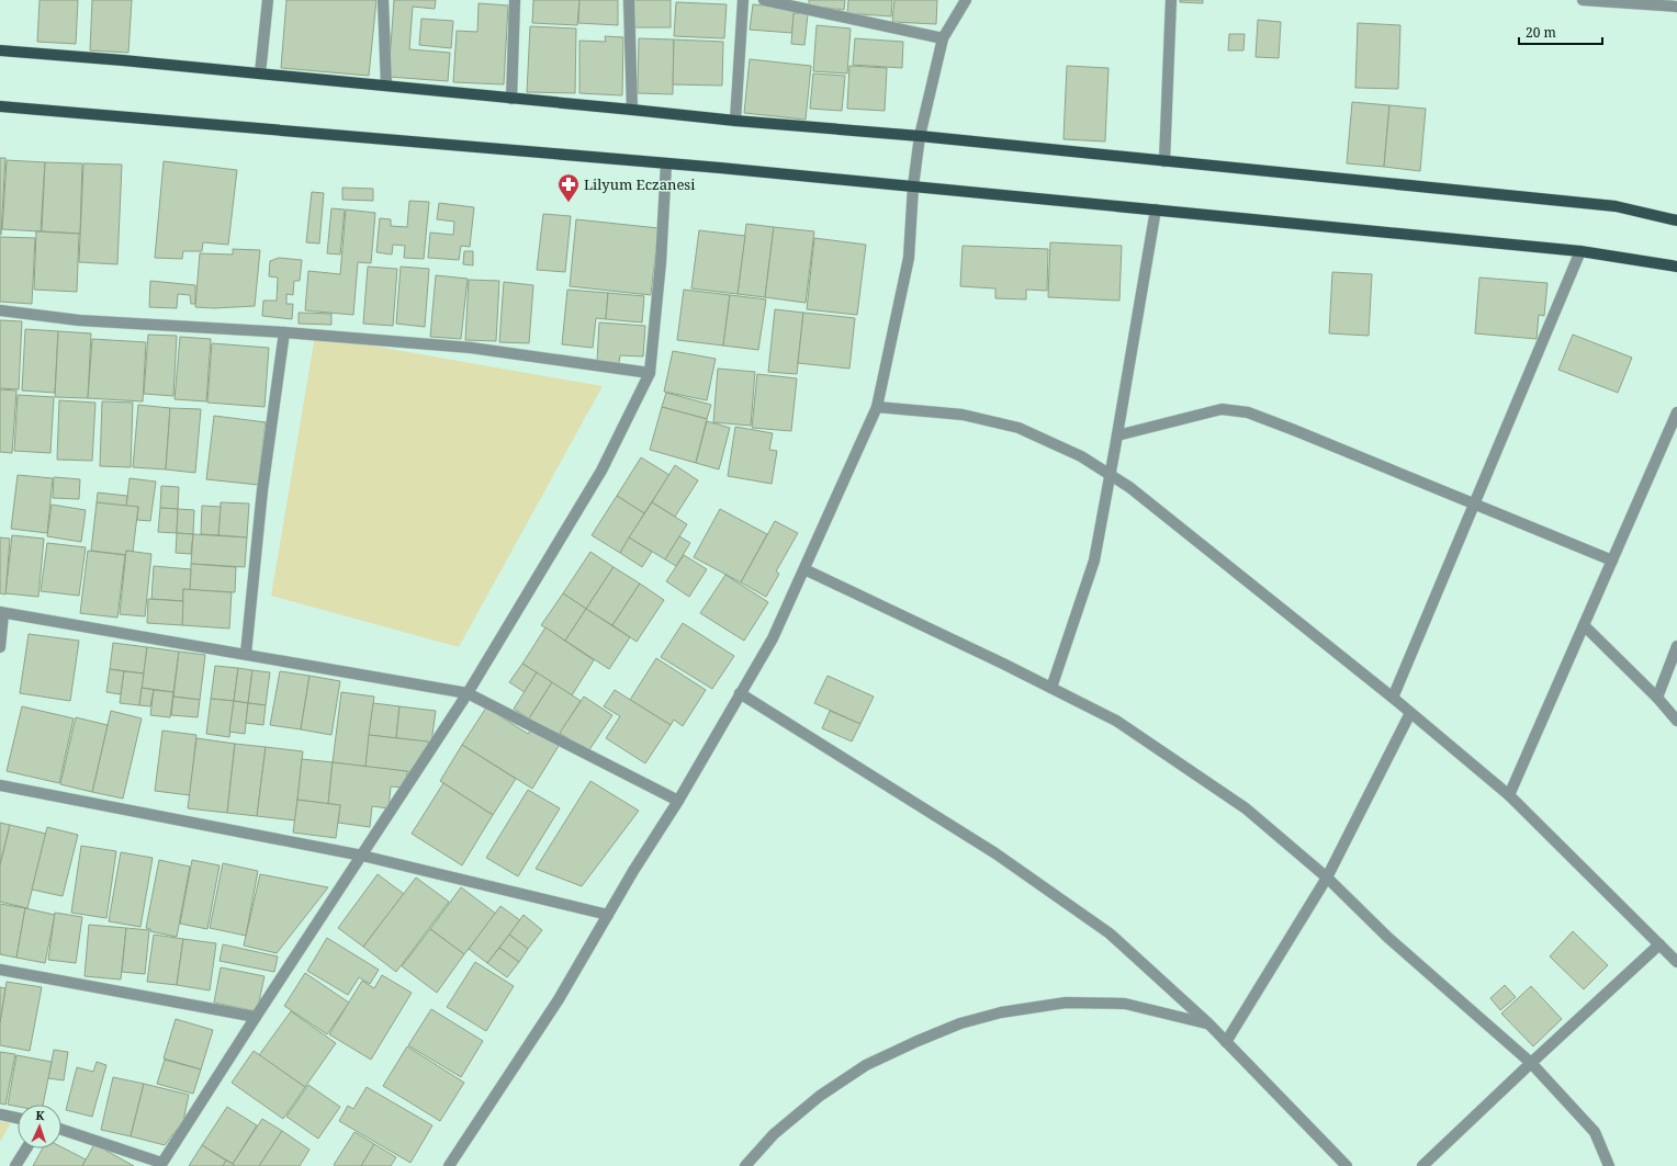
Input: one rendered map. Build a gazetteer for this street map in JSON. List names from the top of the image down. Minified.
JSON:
{"places":{"pharmacy":["Lilyum Eczanesi"]},"scale_bar":"20 m","north":"top"}
